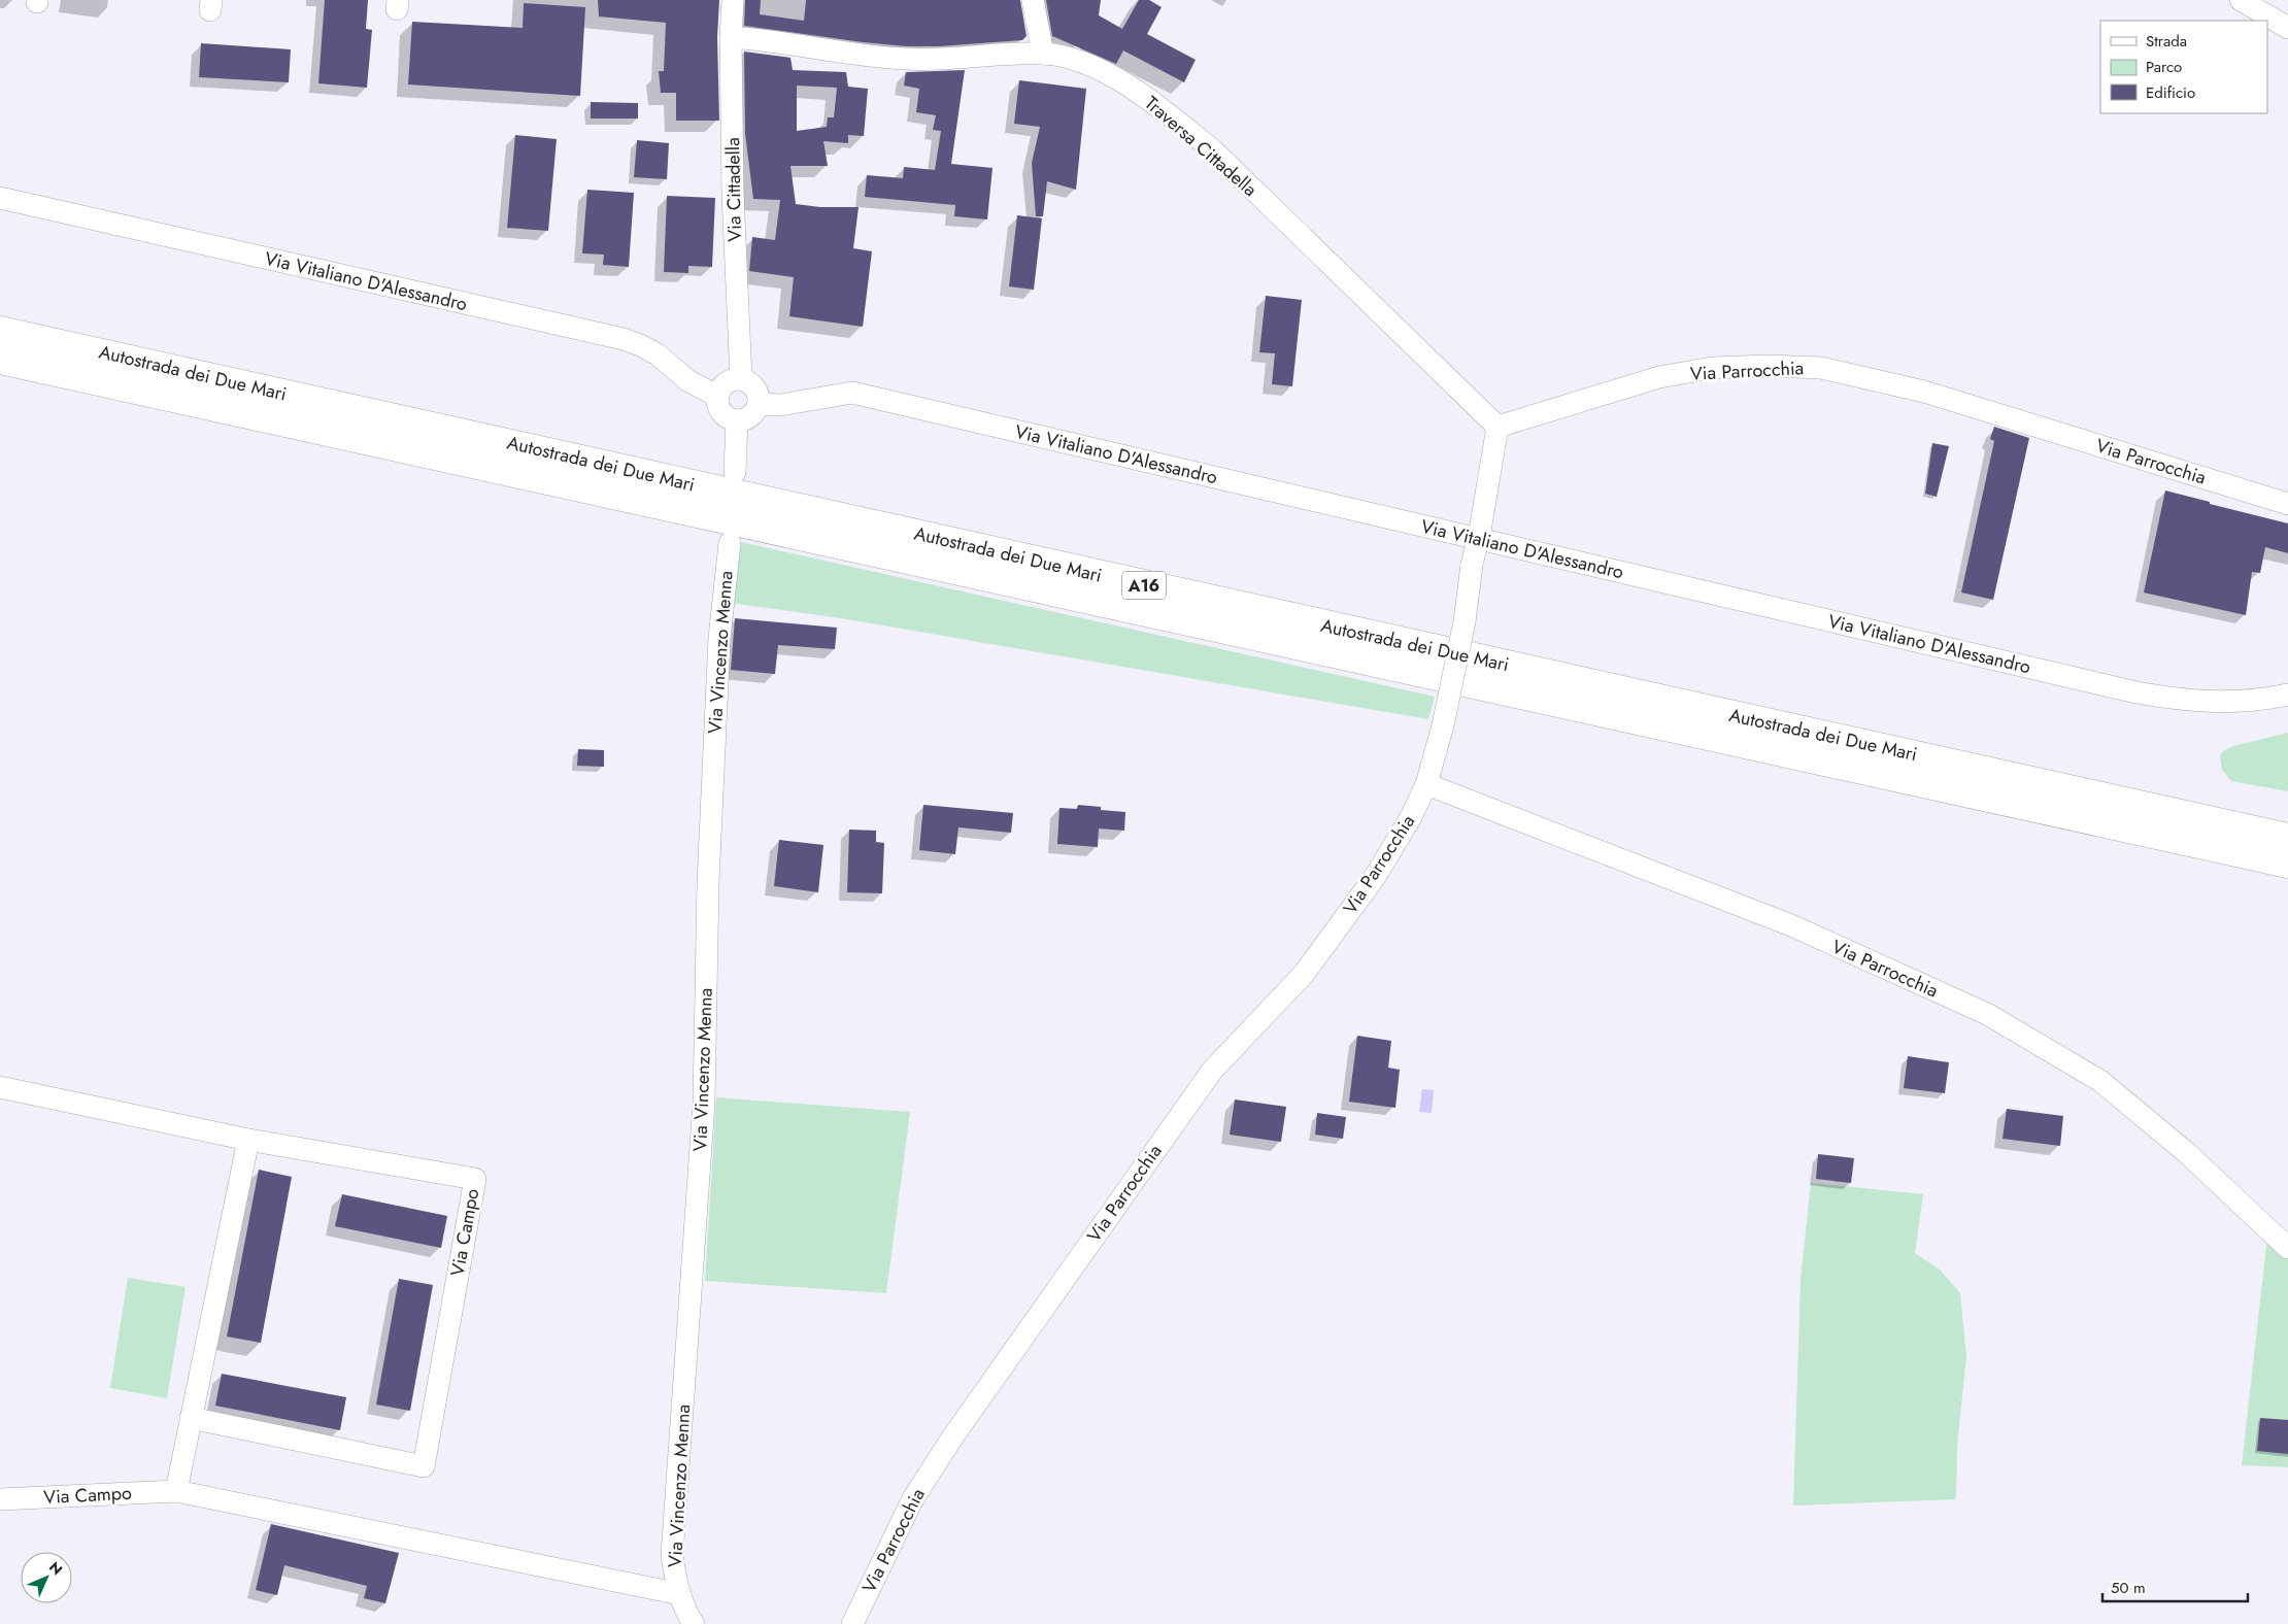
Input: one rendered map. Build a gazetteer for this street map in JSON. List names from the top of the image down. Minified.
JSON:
{"streets":{"highway":["Autostrada dei Due Mari","A16"],"street":["Traversa Cittadella","Via Cittadella","Via Vitaliano D'Alessandro","Via Parrocchia","Via Vincenzo Menna","Via Campo"]},"crossings":[["Traversa Cittadella","Via Cittadella"],["Traversa Cittadella","Via Parrocchia"],["Via Cittadella","Via Vitaliano D'Alessandro"],["Via Vincenzo Menna","Via Campo"]],"legend":["Strada","Parco","Edificio"],"scale_bar":"50 m","north":"top right"}
